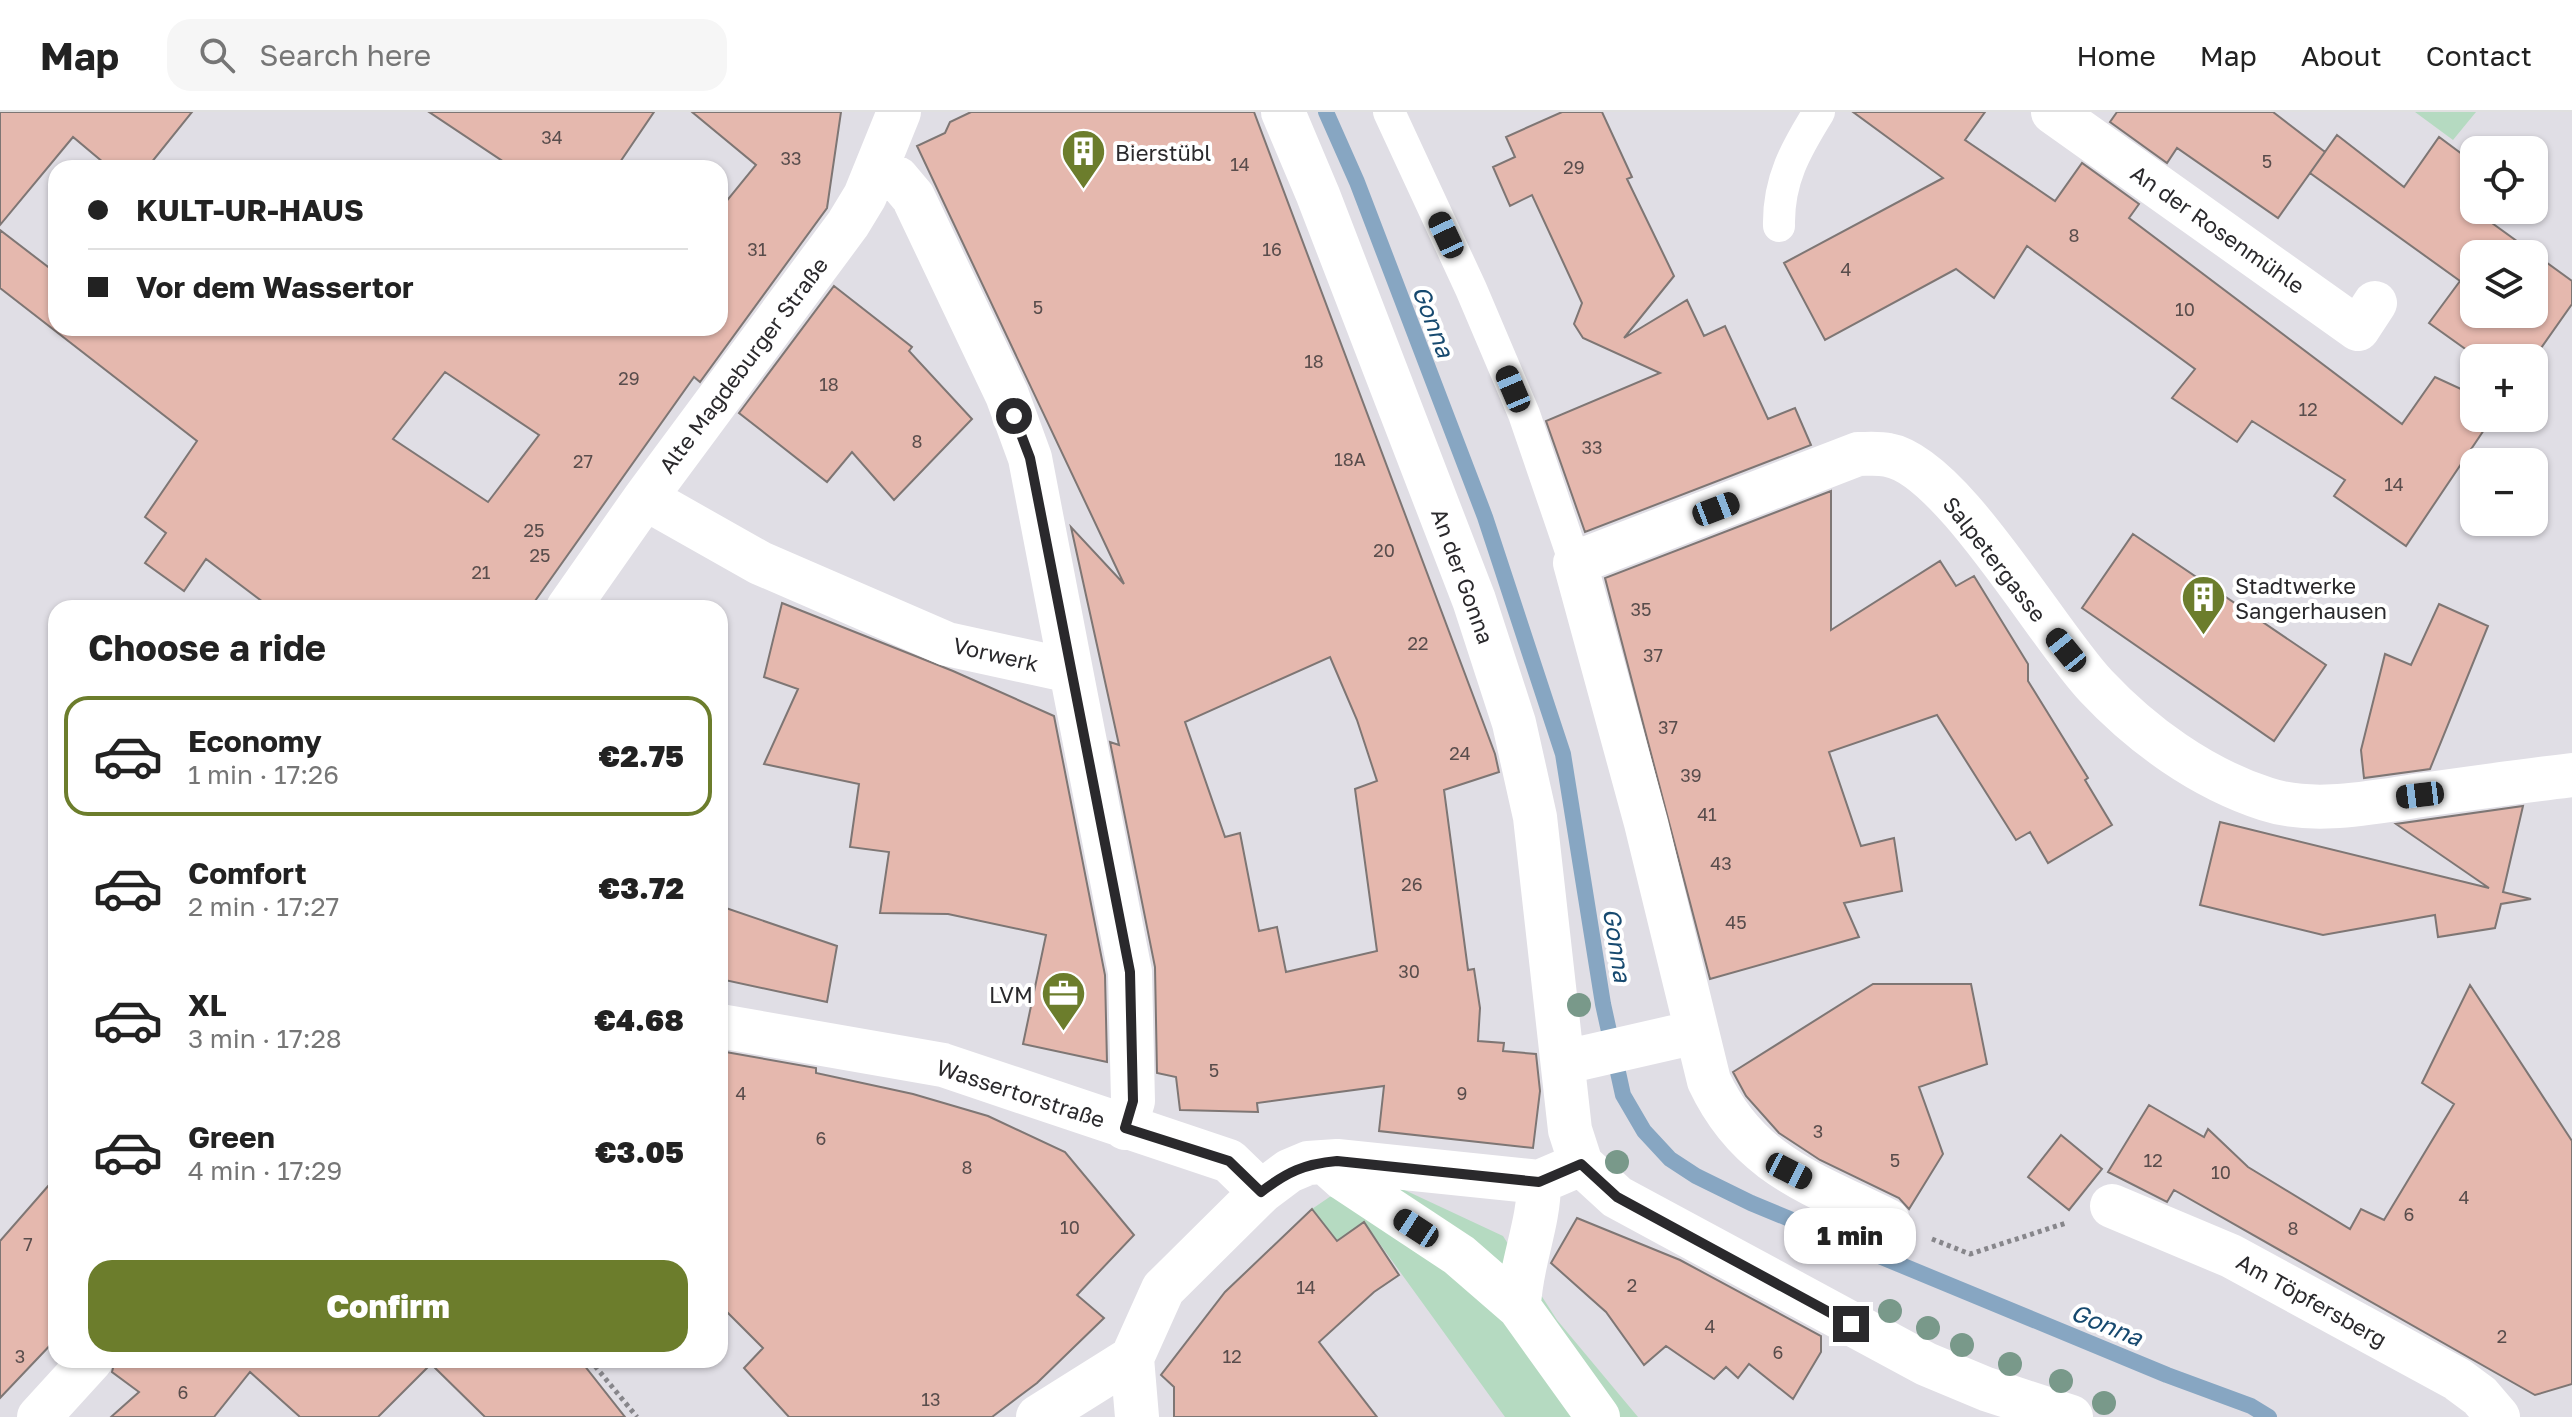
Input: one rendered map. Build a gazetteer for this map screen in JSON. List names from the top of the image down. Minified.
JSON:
{"streets":{"street":["An der Rosenmühle","Alte Magdeburger Straße","Salpetergasse","An der Gonna","Vorwerk","Wassertorstraße","Am Töpfersberg"]},"crossings":[["Alte Magdeburger Straße","Vorwerk"]],"water":["Gonna"],"places":{"building":["Bierstübl","Stadtwerke Sangerhausen"],"office":["LVM"]},"house_numbers":["34","33","5","14","29","8","31","16","4","5","10","18","29","18","12","8","33","18A","27","14","25","20","25","21","35","22","37","37","24","39","41","43","26","45","30","5","4","9","3","6","5","12","8","10","4","6","10","8","7","2","14","4","2","6","3","12","6","13"],"page":{"header":"Map","search":"Search here","nav":["Home","Map","About","Contact"],"map_buttons":["+","−"],"banner":["KULT-UR-HAUS","Vor dem Wassertor"],"heading":"Choose a ride","list":[{"name":"Economy","note":"1 min · 17:26","value":"€2.75"},{"name":"Comfort","note":"2 min · 17:27","value":"€3.72"},{"name":"XL","note":"3 min · 17:28","value":"€4.68"},{"name":"Green","note":"4 min · 17:29","value":"€3.05"}],"bubble":"1 min","buttons":"Confirm"}}
